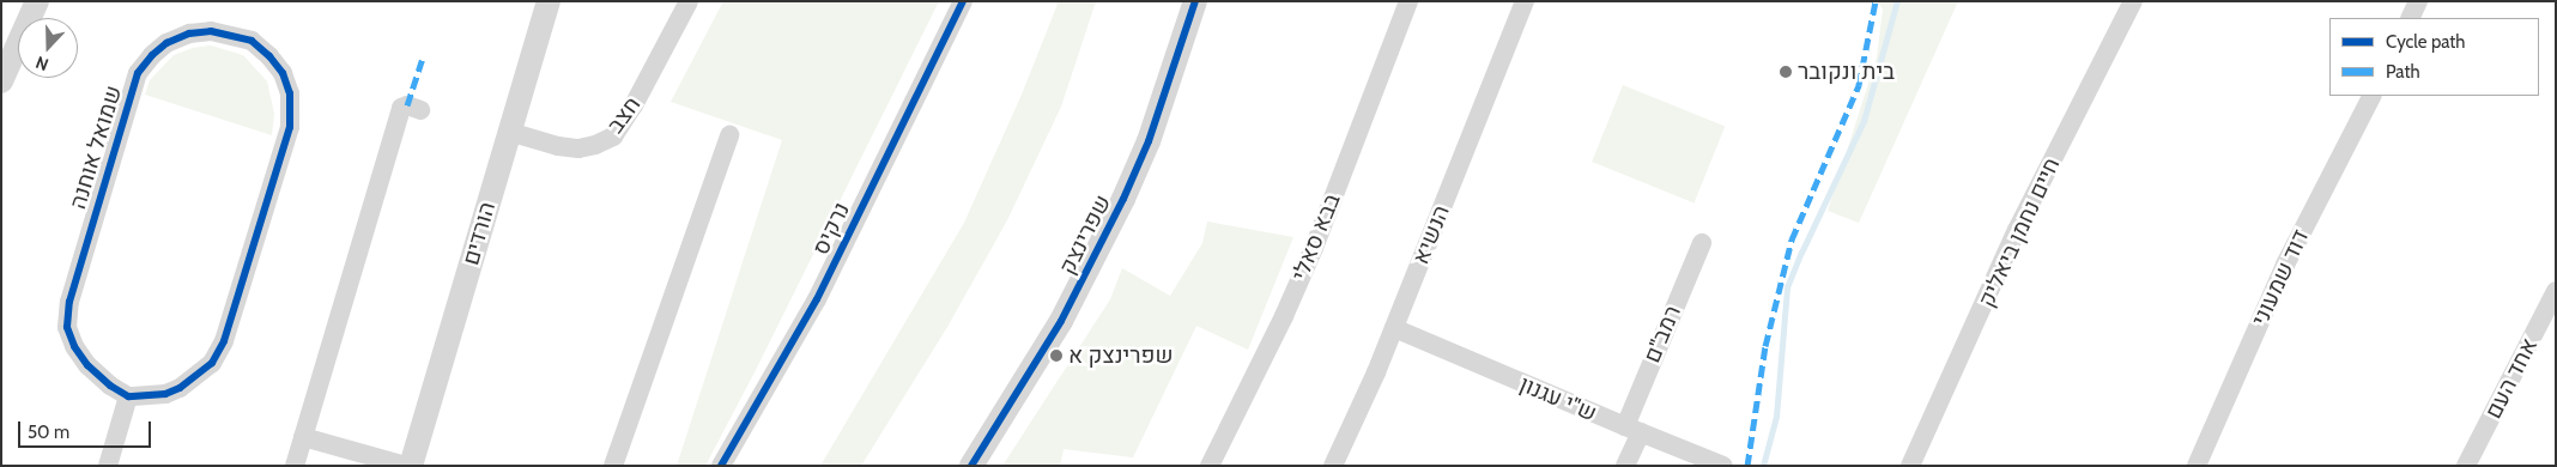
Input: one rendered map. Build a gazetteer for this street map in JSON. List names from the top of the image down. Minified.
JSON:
{"streets":{"street":["חצב","שמואל אוחנה","נרקיס","חיים נחמן ביאליק","הורדים","שפרינצק","הנשיא","בבא סאלי","דוד שמעוני","רמב\"ם","אחד העם","ש\"י עגנון"]},"crossings":[["חצב","הורדים"],["הנשיא","ש\"י עגנון"],["רמב\"ם","ש\"י עגנון"]],"places":["בית ונקובר","שפרינצק א"],"legend":["Cycle path","Path"],"scale_bar":"50 m","north":"bottom"}
